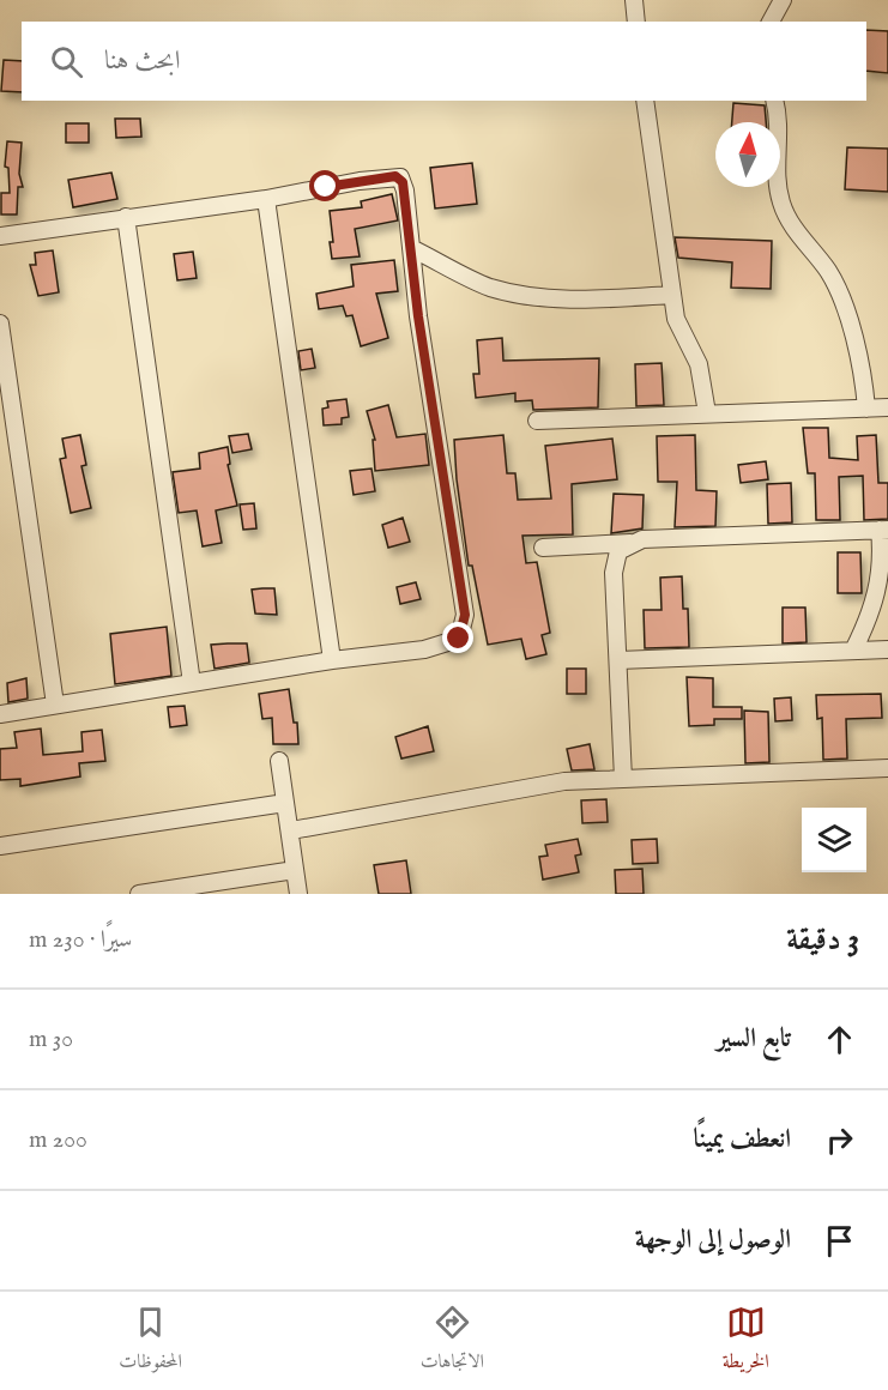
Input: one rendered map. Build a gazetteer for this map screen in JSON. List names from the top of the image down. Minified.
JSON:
{"north":"top","page":{"search":"ابحث هنا","heading":["3 دقيقة","سيرًا · 230 m"],"list":[["تابع السير","30 m"],["انعطف يمينًا","200 m"],"الوصول إلى الوجهة"],"nav":["الخريطة","الاتجاهات","المحفوظات"]}}
